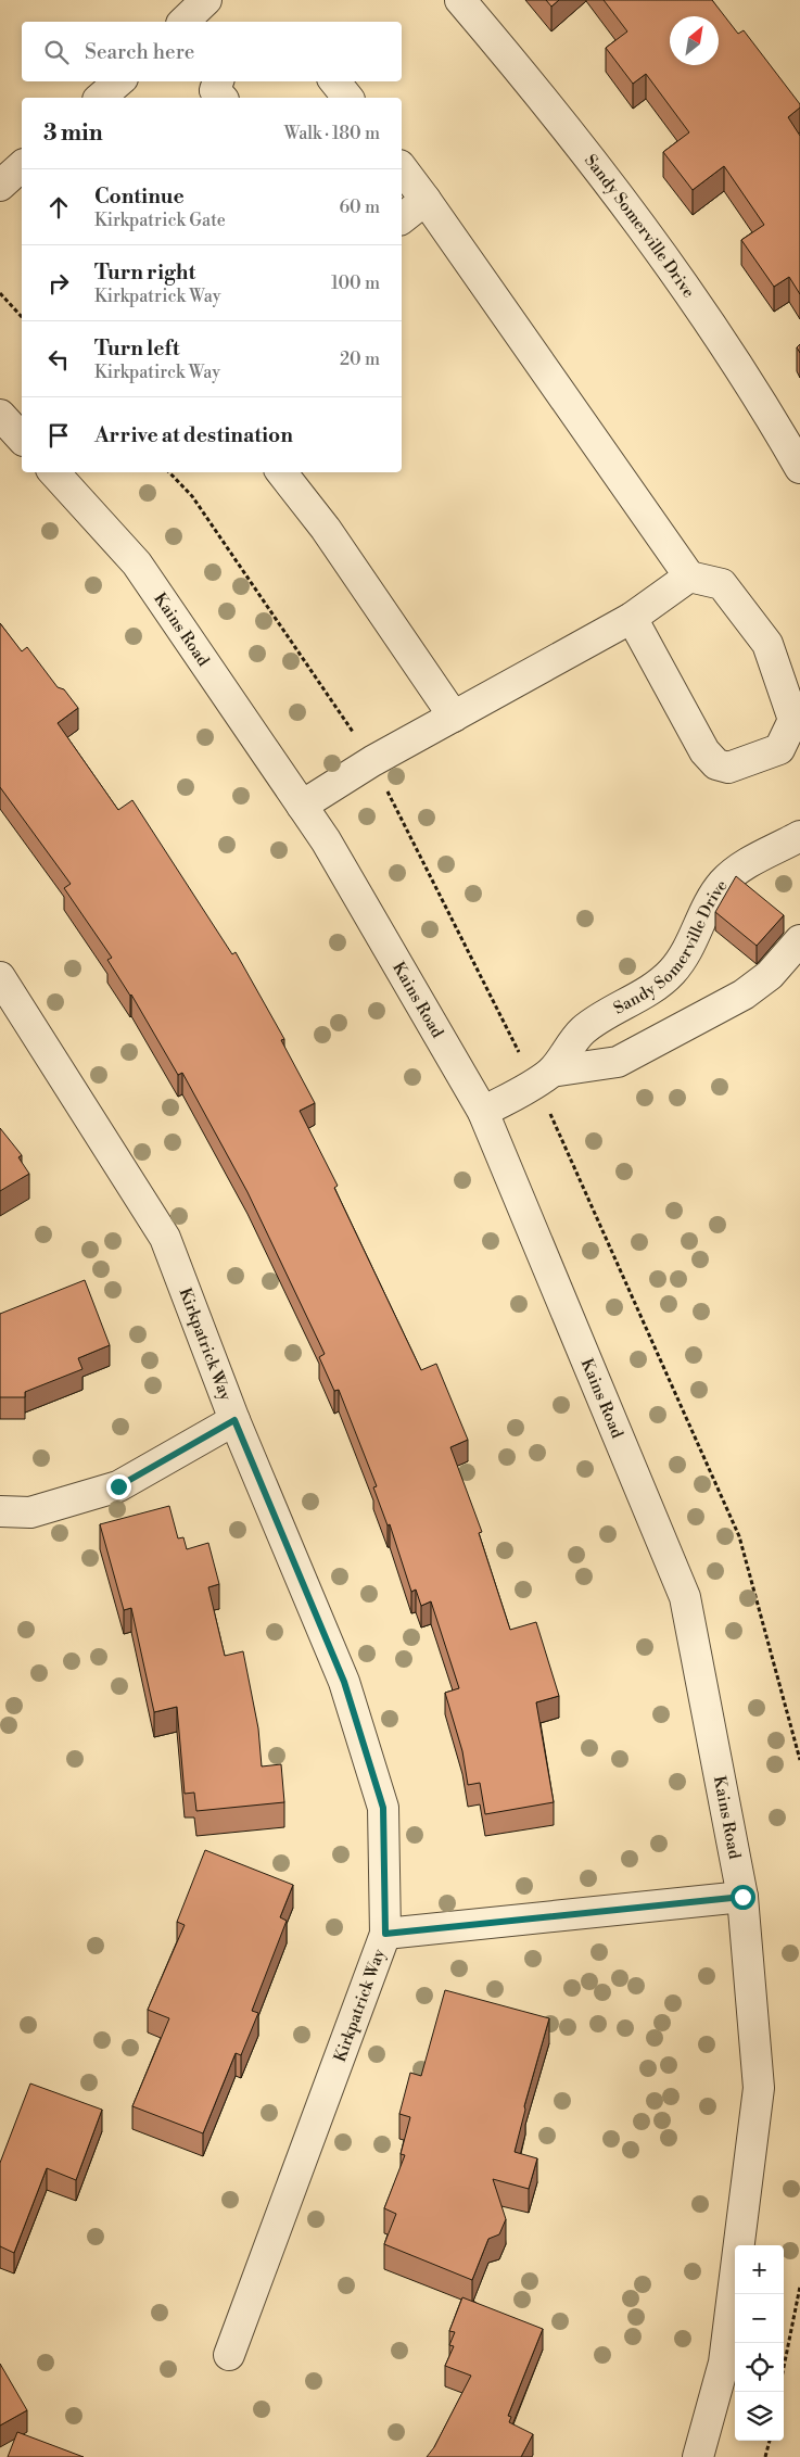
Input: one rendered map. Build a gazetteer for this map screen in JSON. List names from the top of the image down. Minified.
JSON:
{"streets":{"street":["Sandy Somerville Drive","Kains Road","Kirkpatrick Way"]},"crossings":[["Sandy Somerville Drive","Kains Road"]],"north":"top right","page":{"search":"Search here","heading":["3 min","Walk · 180 m"],"list":[["Continue","Kirkpatrick Gate","60 m"],["Turn right","Kirkpatrick Way","100 m"],["Turn left","Kirkpatirck Way","20 m"],"Arrive at destination"],"map_buttons":["+","−"]}}
